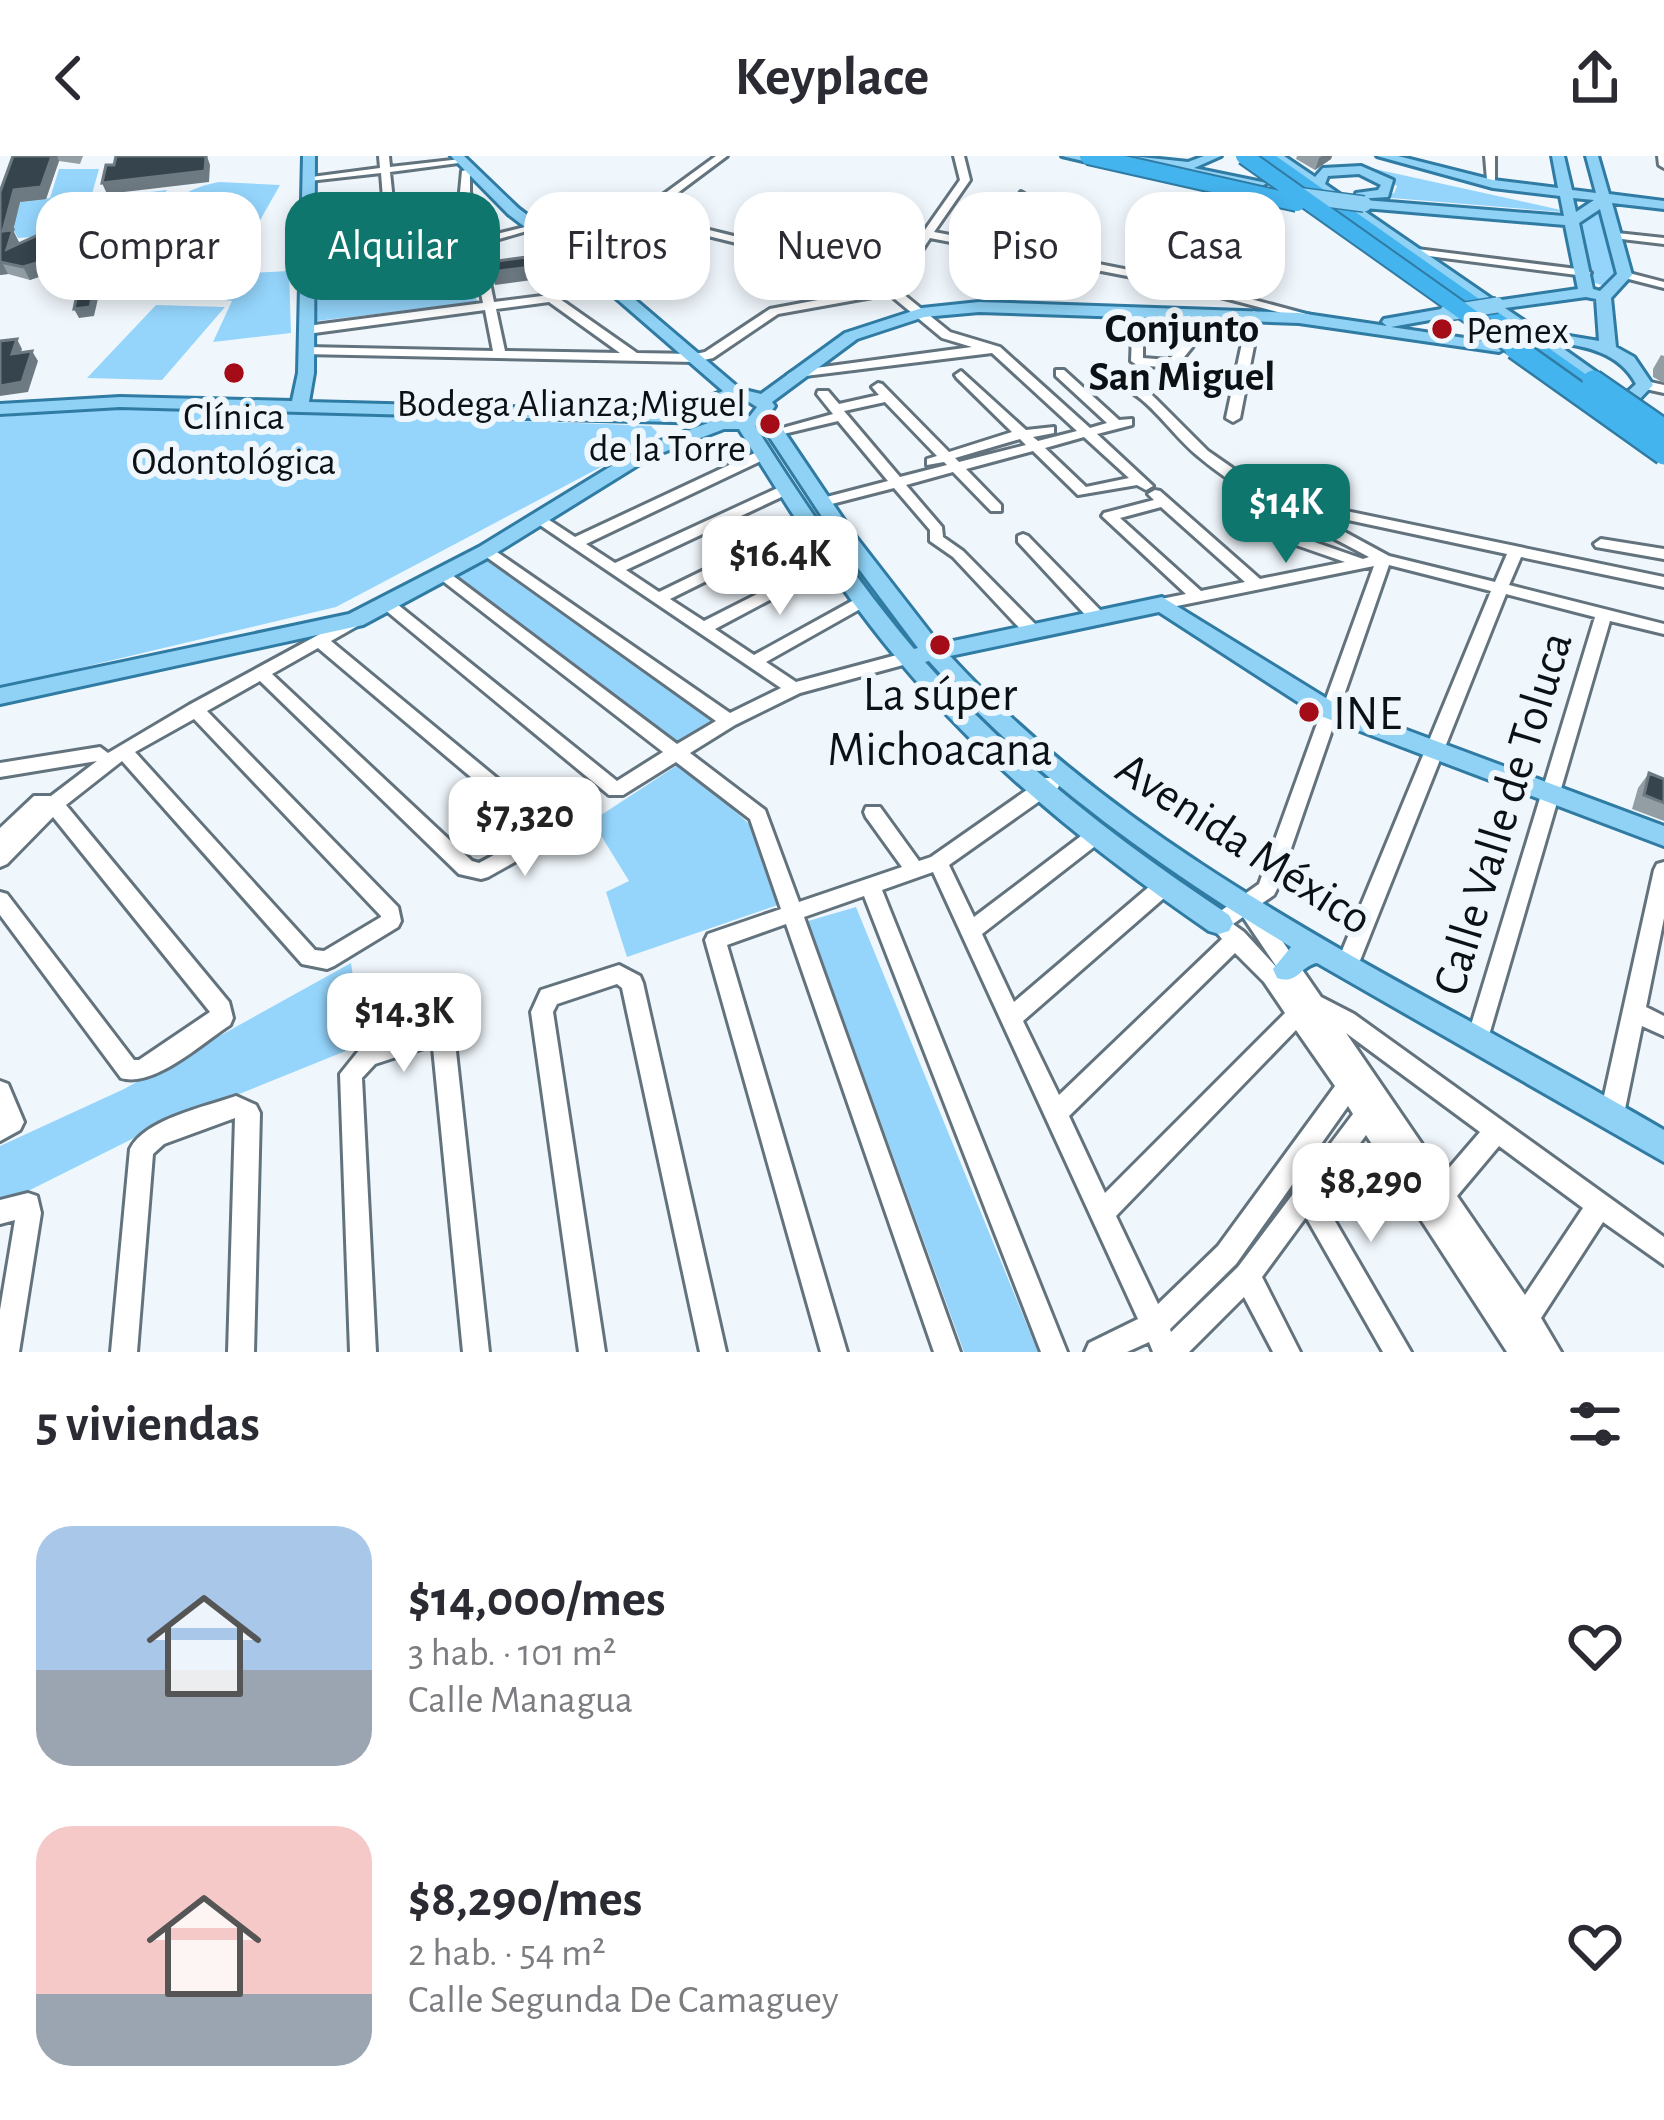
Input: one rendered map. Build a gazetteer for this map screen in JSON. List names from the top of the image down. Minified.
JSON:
{"streets":{"main road":["Avenida México"],"street":["Calle Valle de Toluca"]},"crossings":[["Calle Valle de Toluca","Avenida México"]],"districts":["Conjunto San Miguel"],"places":["Pemex","Clínica Odontológica","Bodega Alianza;Miguel de la Torre","La súper Michoacana","INE"],"page":{"header":"Keyplace","chip":["Comprar","Alquilar","Filtros","Nuevo","Piso","Casa"],"price":["$14K","$16.4K","$7,320","$14.3K","$8,290"],"heading":"5 viviendas","list":[{"name":"$14,000/mes","note":"3 hab. · 101 m² · Calle Managua"},{"name":"$8,290/mes","note":"2 hab. · 54 m² · Calle Segunda De Camaguey"}]}}
